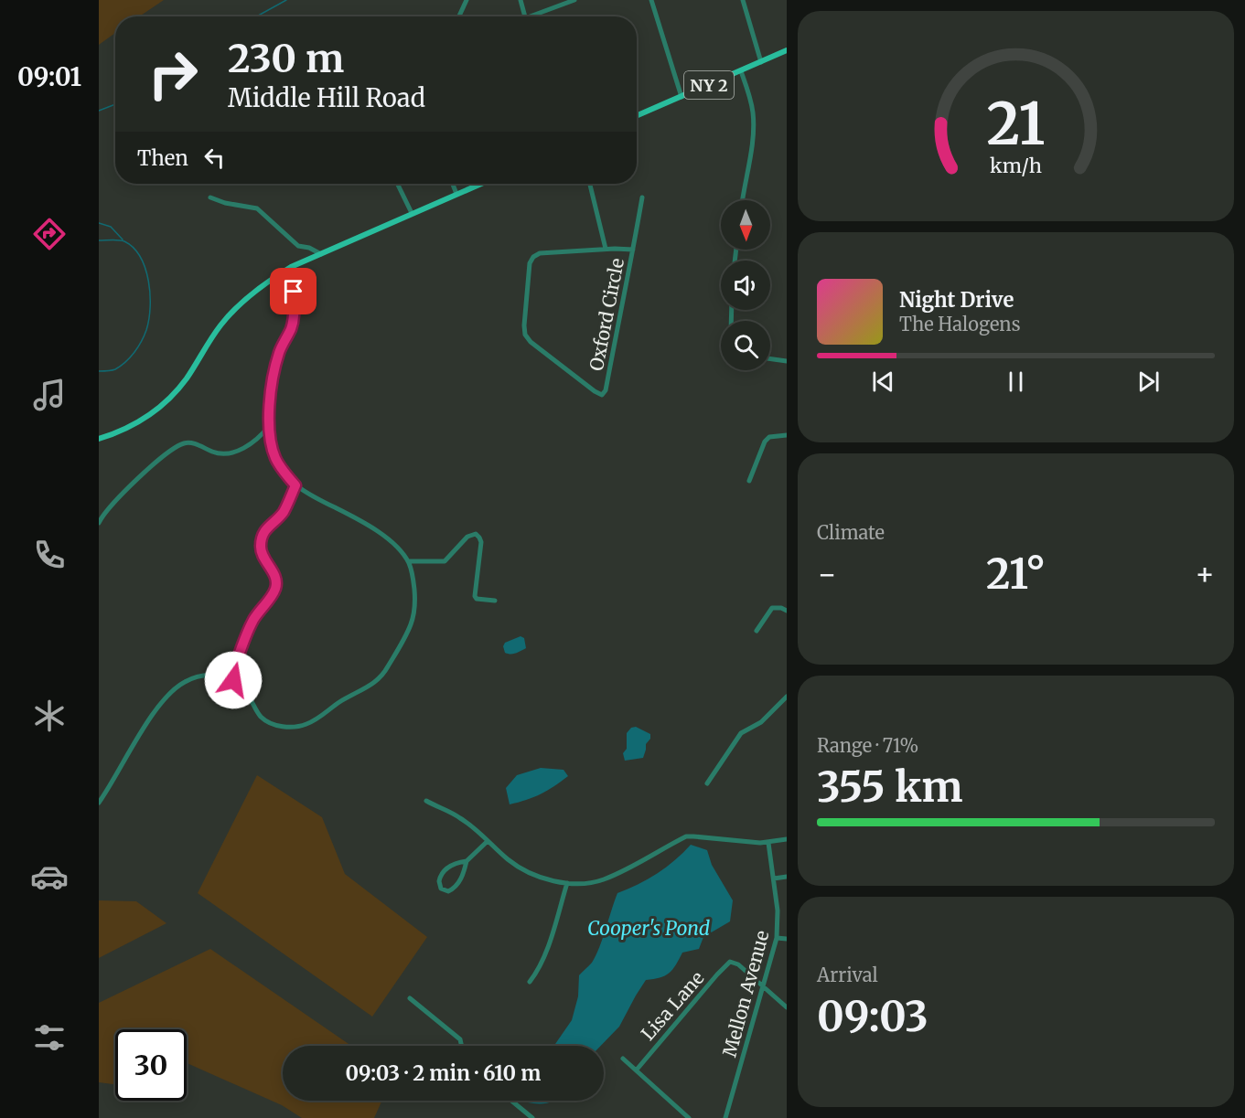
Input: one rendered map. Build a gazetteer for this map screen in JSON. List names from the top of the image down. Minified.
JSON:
{"streets":{"main road":["NY 2"],"street":["Oxford Circle","Mellon Avenue","Lisa Lane"]},"crossings":[["Mellon Avenue","Lisa Lane"]],"water":["Cooper's Pond"],"north":"bottom","page":{"tabs":"09:01","turn":["230 m","Middle Hill Road"],"then":"Then","song":["Night Drive","The Halogens"],"tile":["Climate",["Range · 71%","355 km"],["Arrival","09:03"]],"heat":["−","21°","+"],"limit":"30","trip":"09:03 · 2 min · 610 m","gauge":["21","km/h"]}}
